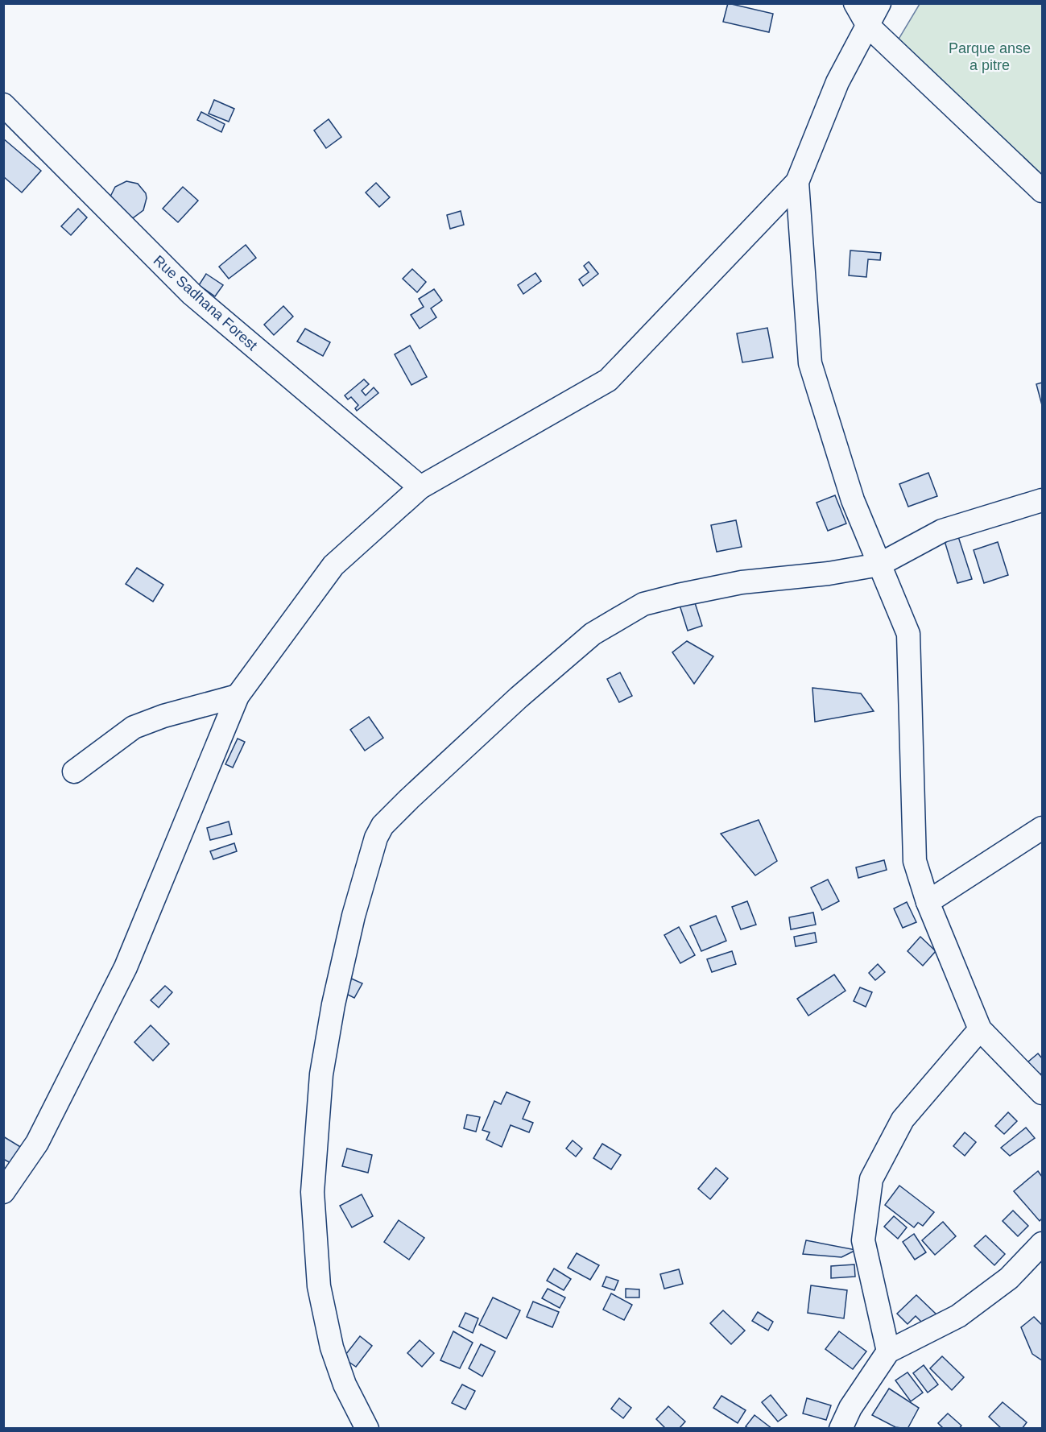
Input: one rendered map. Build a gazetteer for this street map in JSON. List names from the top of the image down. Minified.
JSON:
{"streets":{"street":["Rue Sadhana Forest"]},"parks":["Parque anse a pitre"]}
